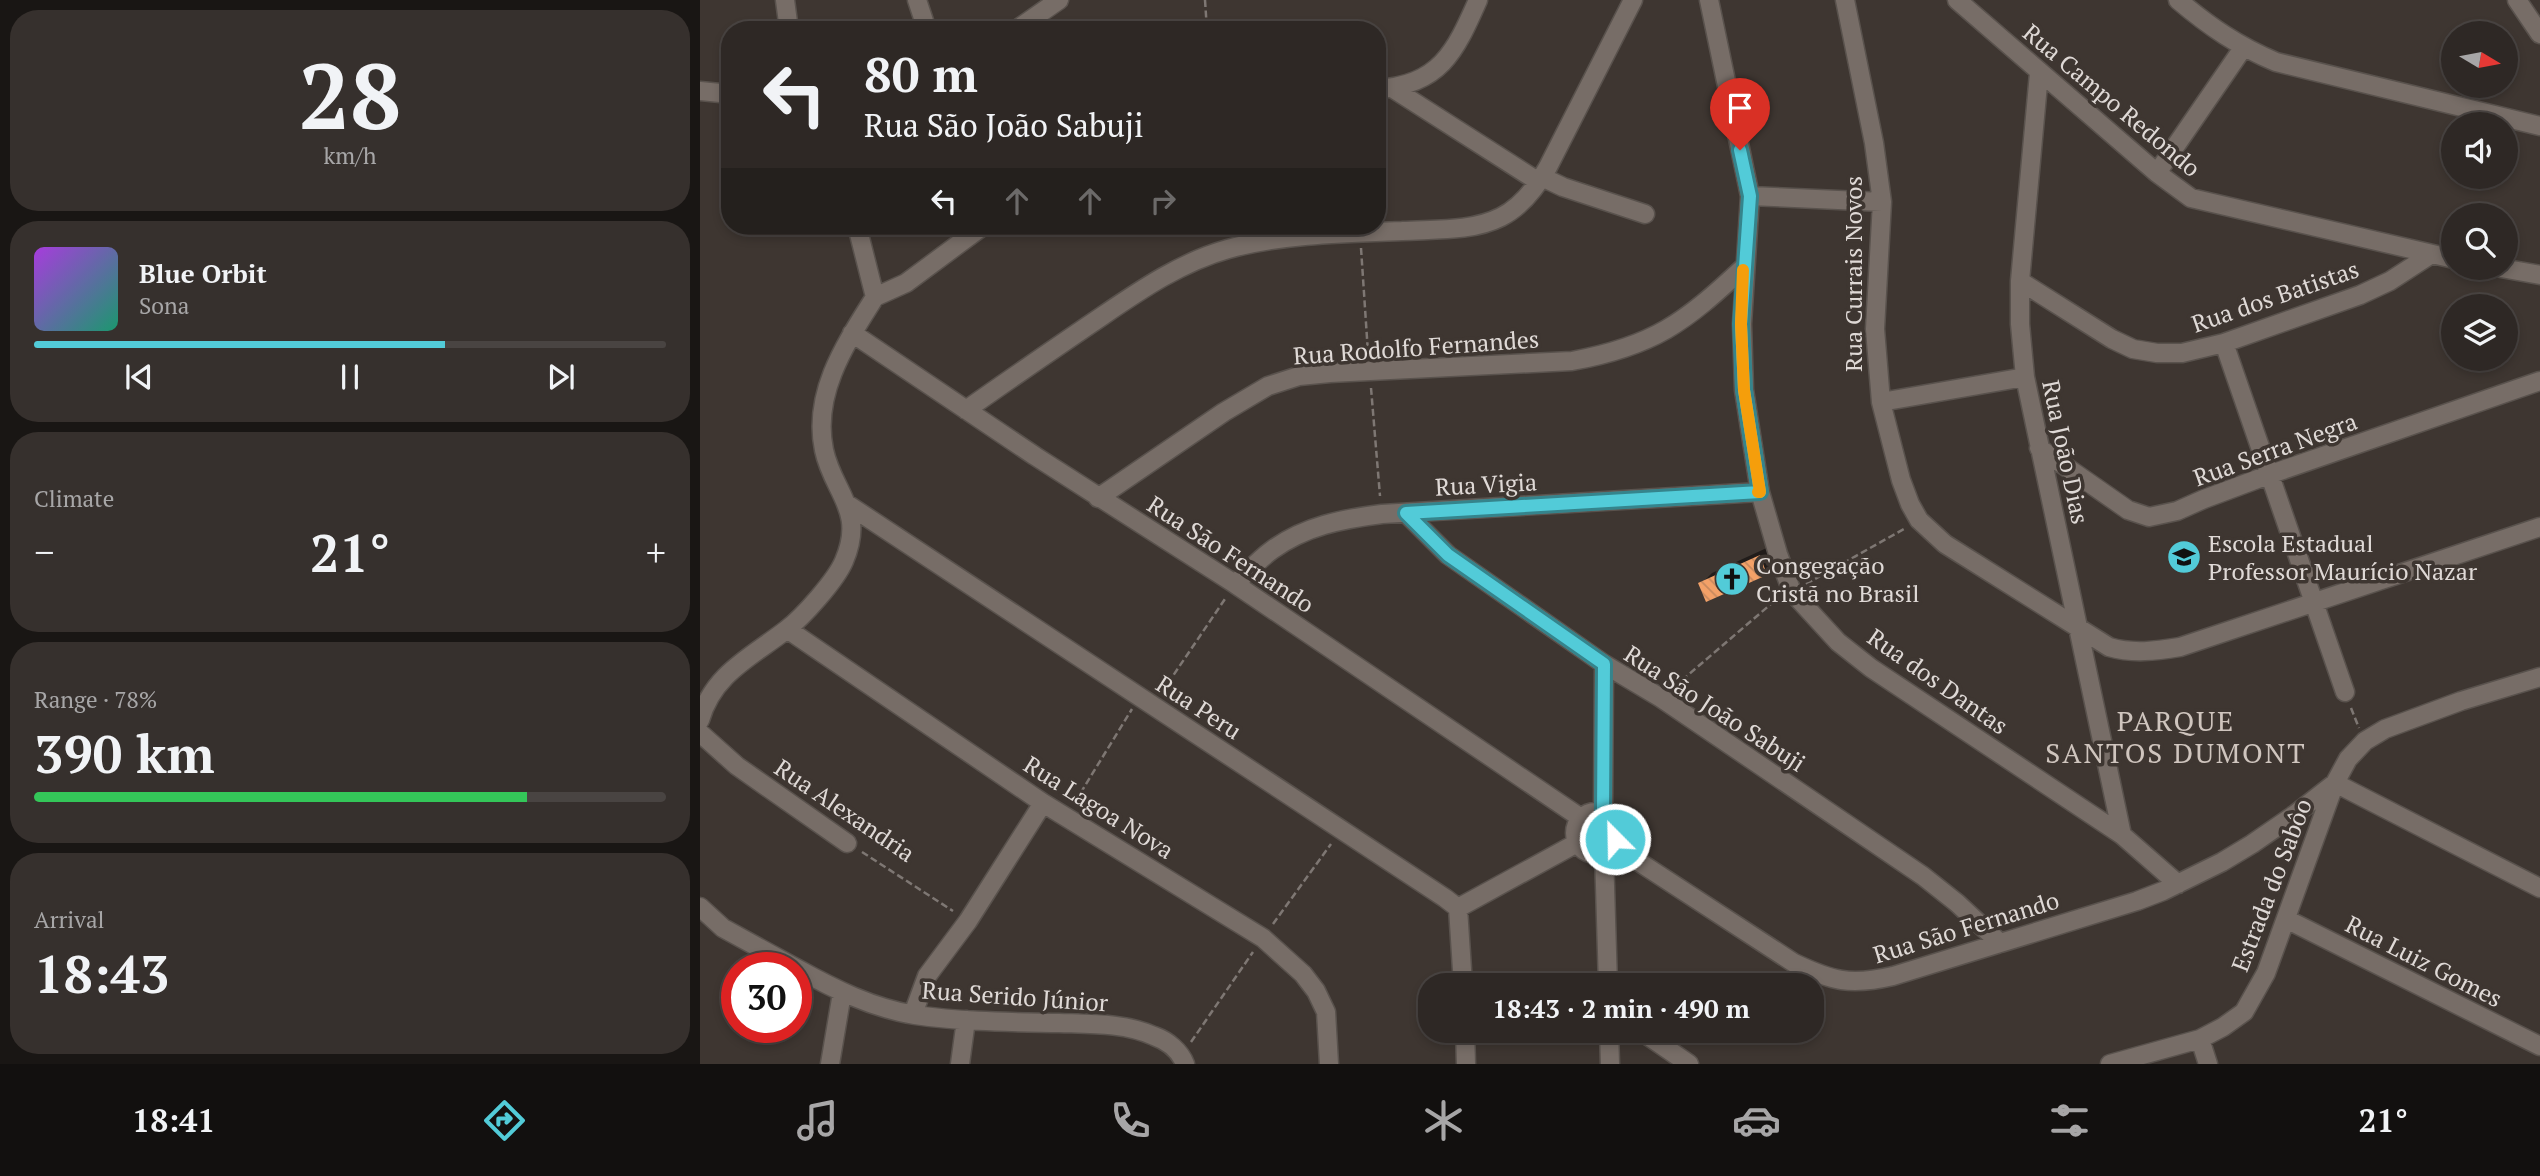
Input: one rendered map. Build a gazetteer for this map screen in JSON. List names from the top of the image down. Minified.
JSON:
{"streets":{"street":["Rua Campo Redondo","Rua Currais Novos","Rua dos Batistas","Rua Rodolfo Fernandes","Rua Serra Negra","Rua João Dias","Rua Vigia","Rua São Fernando","Rua dos Dantas","Rua Peru","Rua São João Sabuji","Rua Lagoa Nova","Rua Alexandria","Estrada do Sabôo","Rua Luiz Gomes","Rua Serido Júnior"]},"crossings":[["Rua Campo Redondo","Rua dos Batistas"],["Rua Campo Redondo","Rua João Dias"],["Rua Currais Novos","Rua João Dias"],["Rua dos Batistas","Rua João Dias"],["Rua Rodolfo Fernandes","Rua São Fernando"],["Rua Rodolfo Fernandes","Rua dos Dantas"],["Rua Serra Negra","Rua João Dias"],["Rua João Dias","Rua dos Dantas"],["Rua Vigia","Rua São Fernando"],["Rua Vigia","Rua dos Dantas"],["Rua Vigia","Rua São João Sabuji"],["Rua São Fernando","Rua dos Dantas"],["Rua São Fernando","Rua São João Sabuji"],["Rua São Fernando","Estrada do Sabôo"],["Estrada do Sabôo","Rua Luiz Gomes"]],"districts":["PARQUE SANTOS DUMONT"],"places":{"school or university":["Escola Estadual Professor Maurício Nazar"],"church":["Congegação Cristã no Brasil"]},"north":"right","page":{"tile":[["28","km/h"],"Climate",["Range · 78%","390 km"],["Arrival","18:43"]],"turn":["80 m","Rua São João Sabuji"],"song":["Blue Orbit","Sona"],"heat":["−","21°","+"],"limit":"30","trip":"18:43 · 2 min · 490 m","tabs":["18:41","21°"]}}
